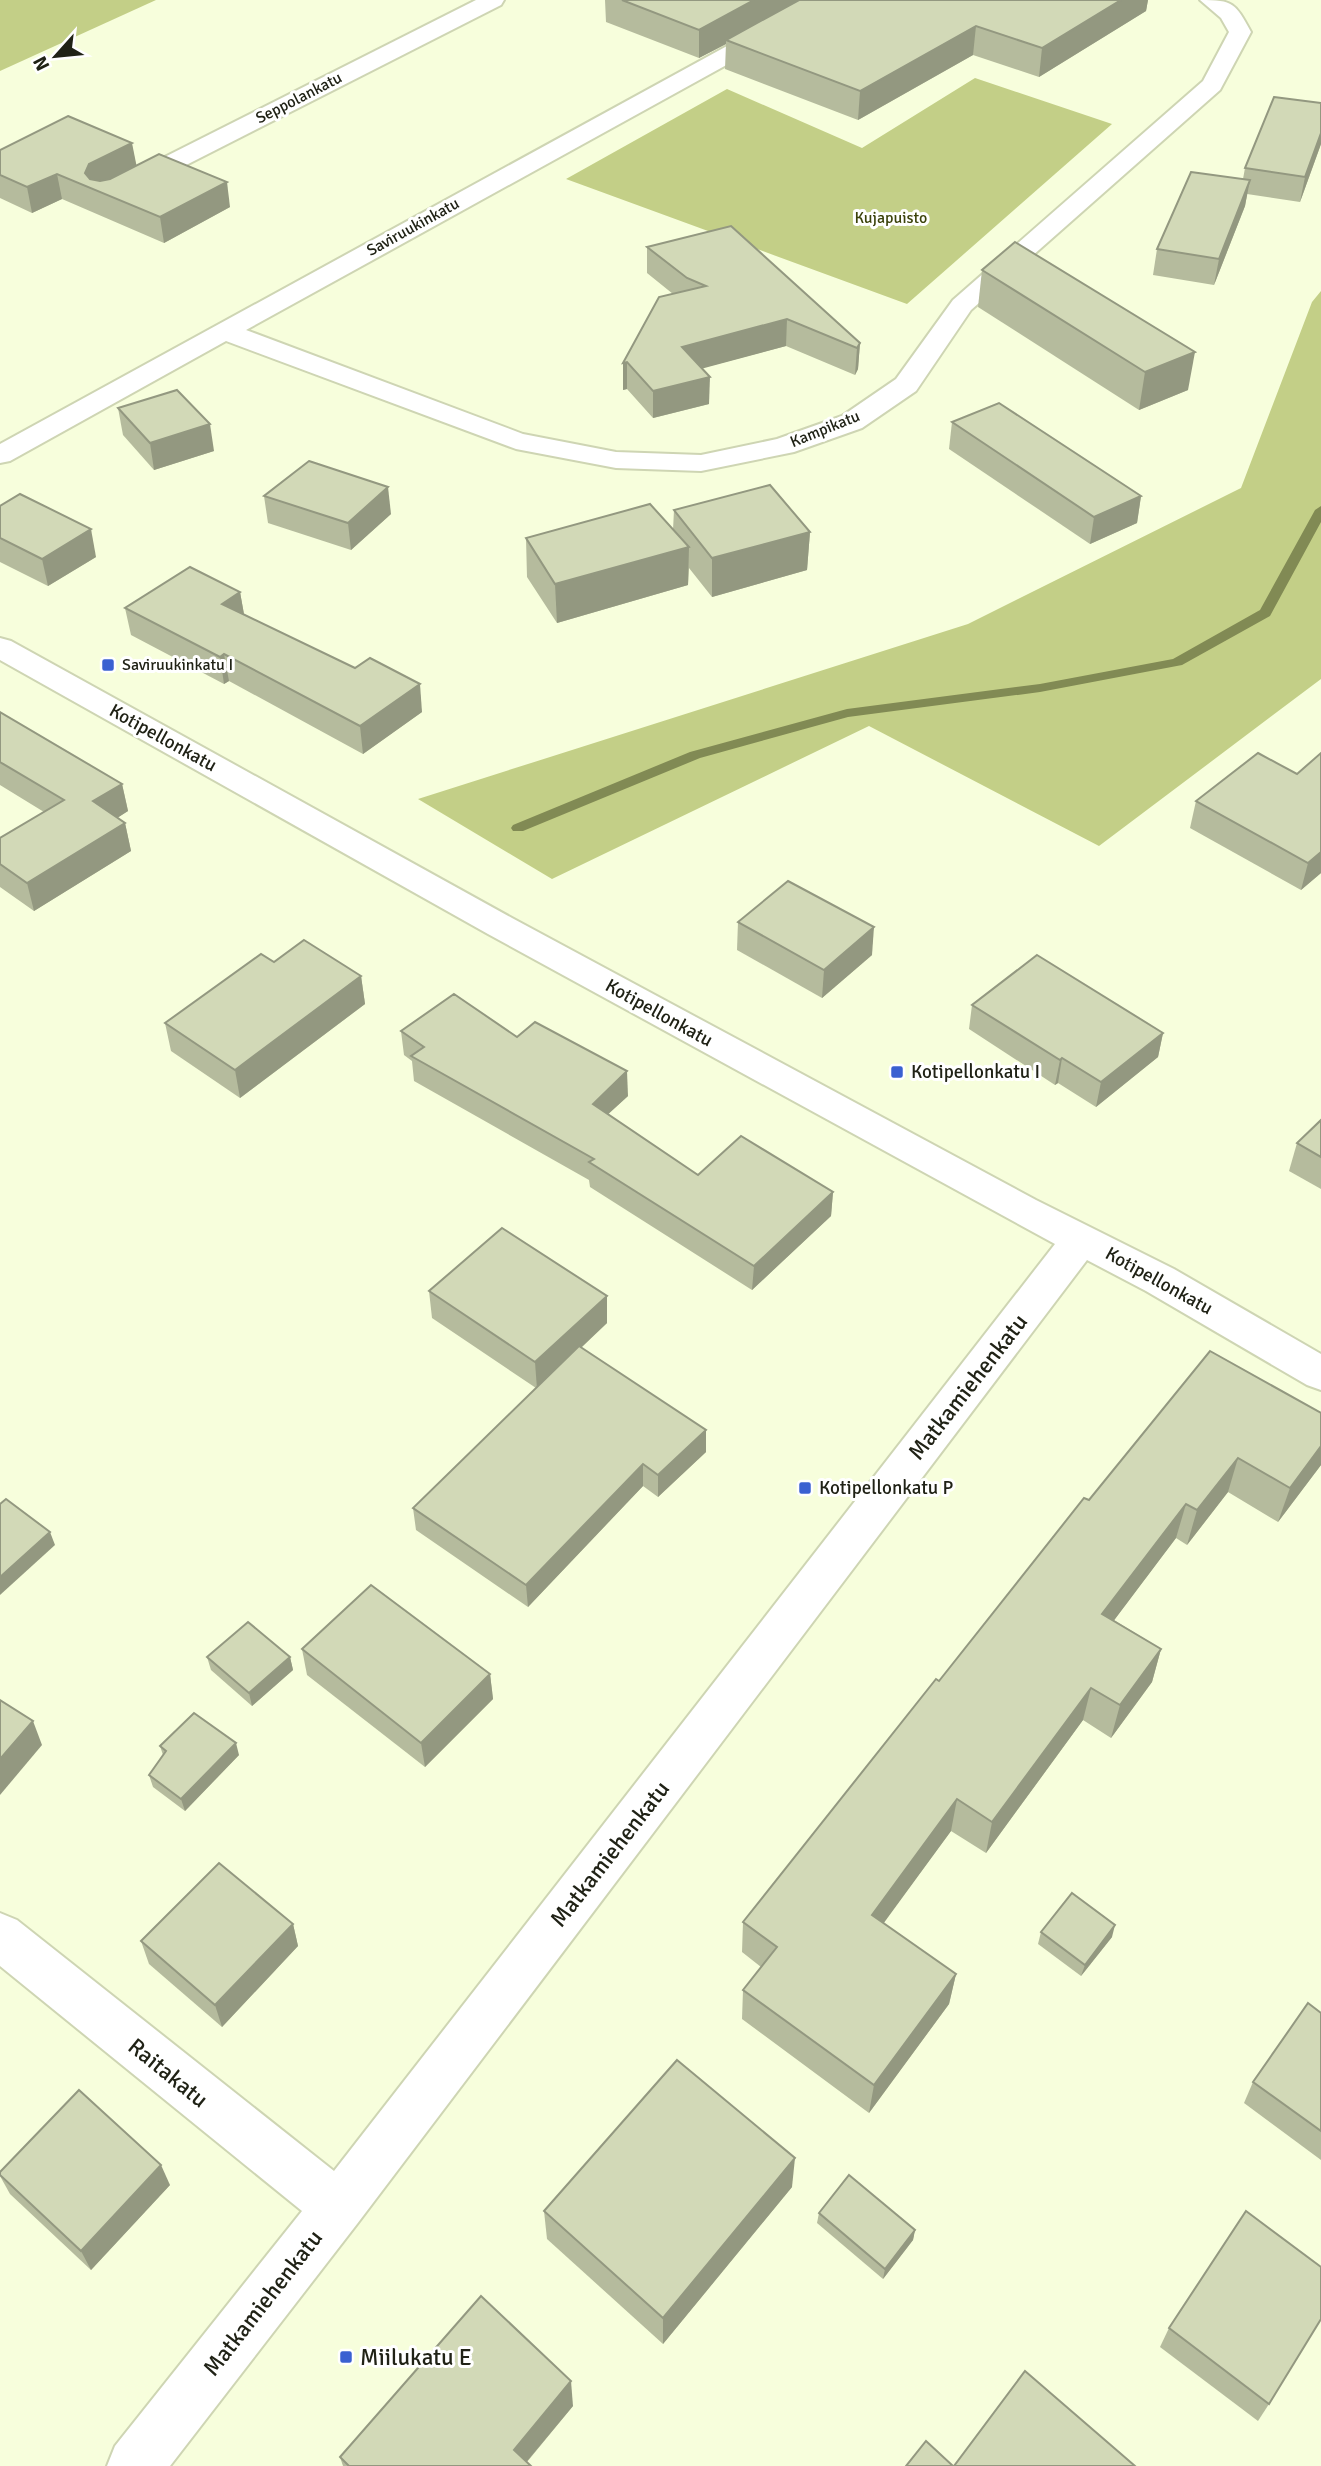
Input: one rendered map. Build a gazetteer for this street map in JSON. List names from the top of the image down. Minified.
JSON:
{"streets":{"street":["Seppolankatu","Saviruukinkatu","Kampikatu","Kotipellonkatu","Matkamiehenkatu","Raitakatu"]},"crossings":[["Saviruukinkatu","Kampikatu"],["Kotipellonkatu","Matkamiehenkatu"],["Matkamiehenkatu","Raitakatu"]],"parks":["Kujapuisto"],"places":{"transit":["Saviruukinkatu I","Kotipellonkatu I","Kotipellonkatu P","Miilukatu E"]},"north":"bottom left"}
